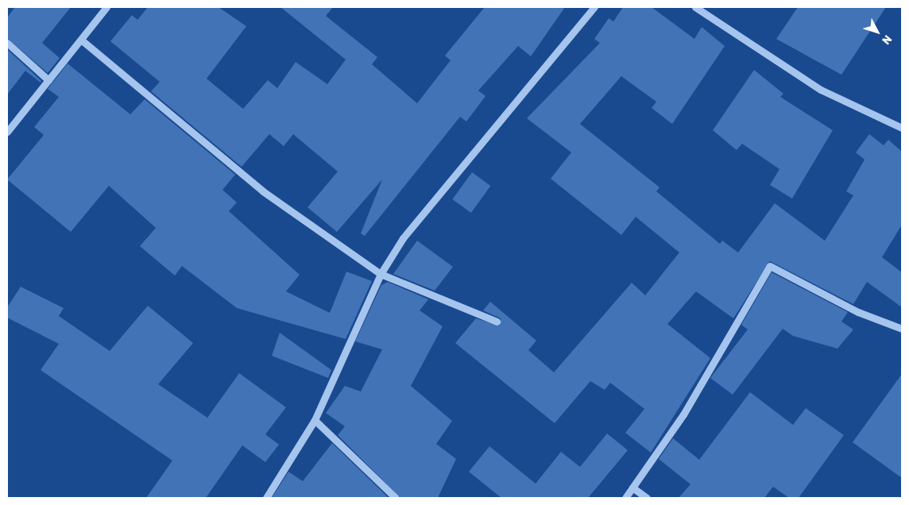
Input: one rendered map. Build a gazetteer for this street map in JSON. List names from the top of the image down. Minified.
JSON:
{"north":"bottom right"}
